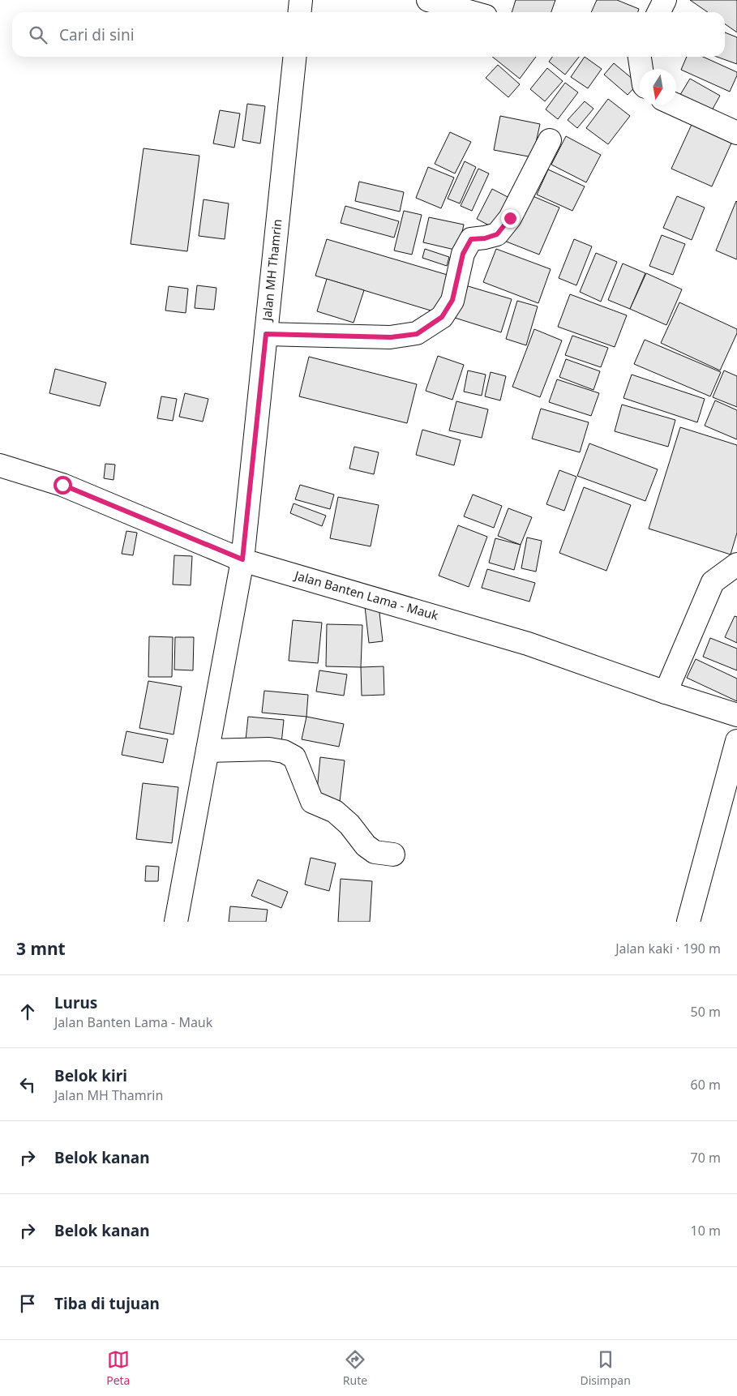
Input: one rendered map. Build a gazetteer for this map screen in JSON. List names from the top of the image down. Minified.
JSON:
{"streets":{"street":["Jalan MH Thamrin","Jalan Banten Lama - Mauk"]},"crossings":[["Jalan MH Thamrin","Jalan Banten Lama - Mauk"]],"north":"bottom","page":{"search":"Cari di sini","heading":["3 mnt","Jalan kaki · 190 m"],"list":[["Lurus","Jalan Banten Lama - Mauk","50 m"],["Belok kiri","Jalan MH Thamrin","60 m"],["Belok kanan","70 m"],["Belok kanan","10 m"],"Tiba di tujuan"],"nav":["Peta","Rute","Disimpan"]}}
